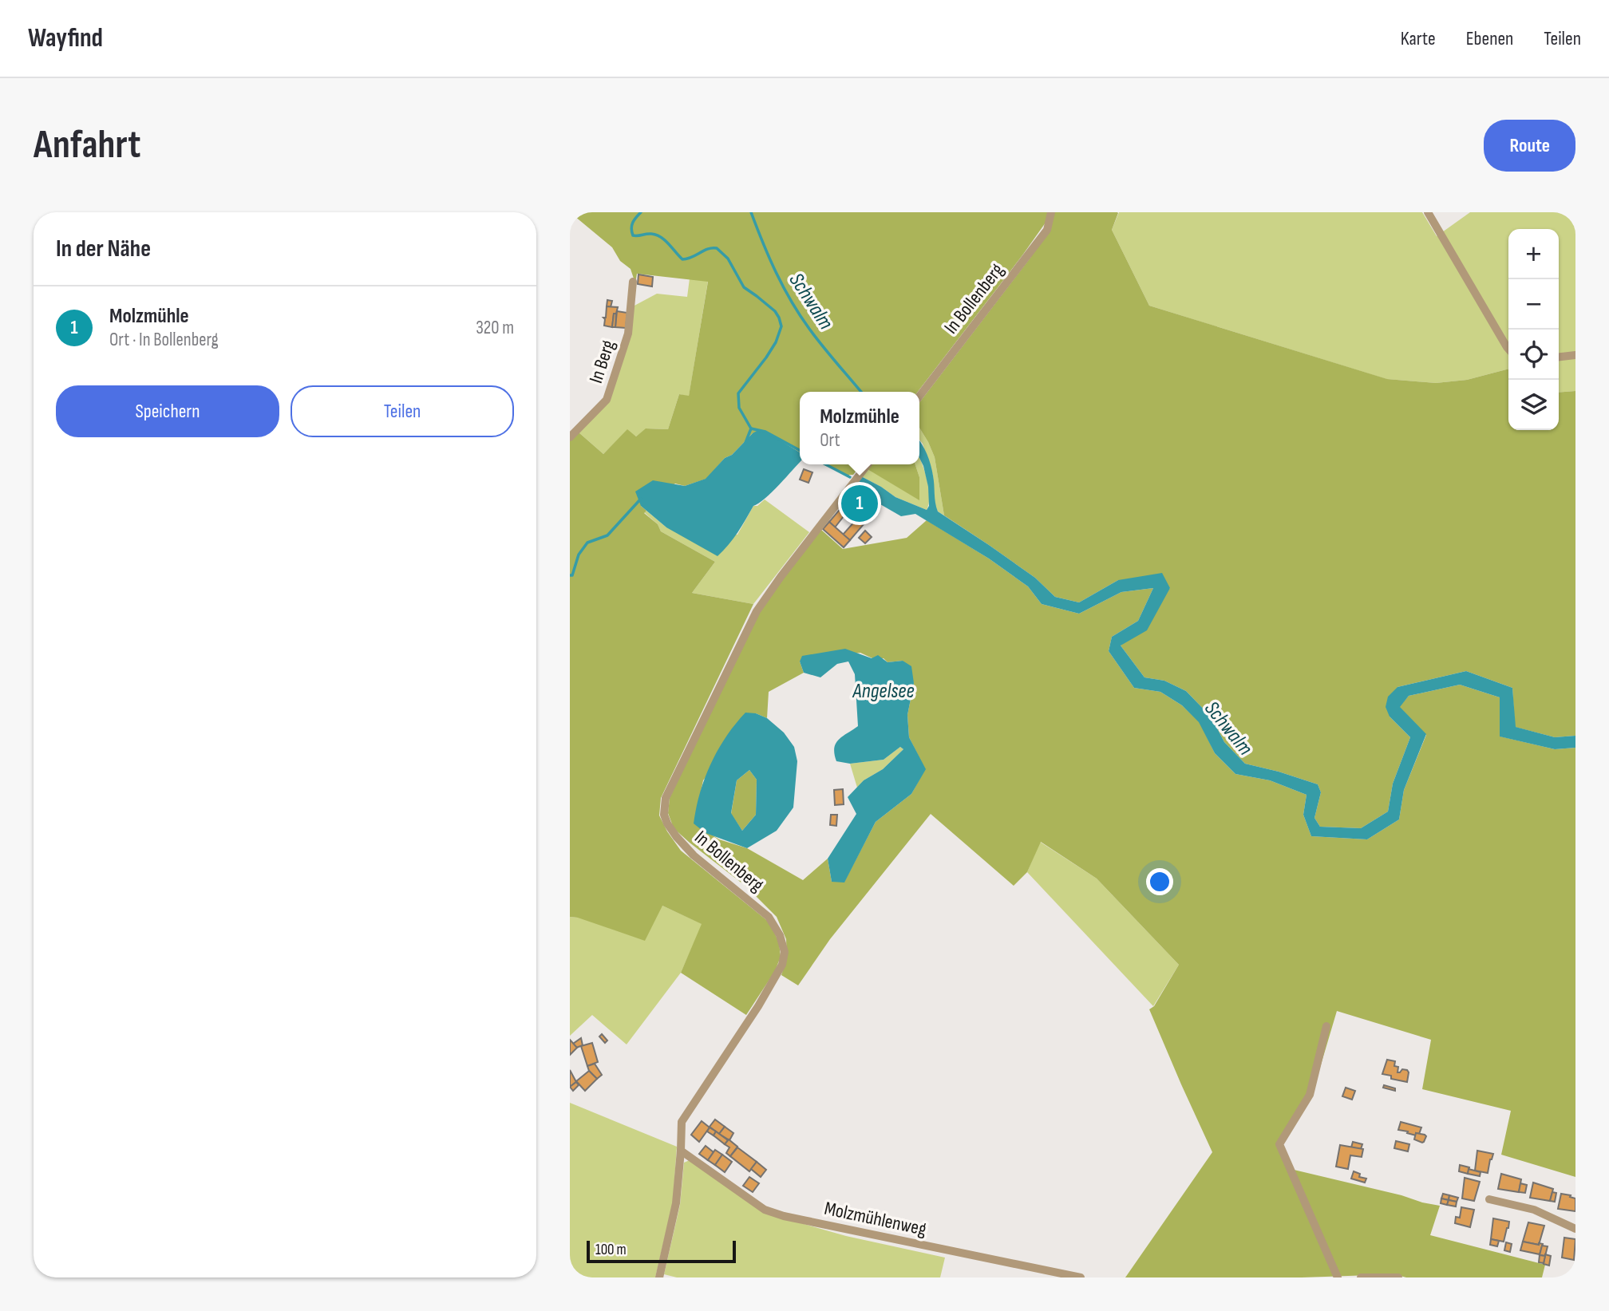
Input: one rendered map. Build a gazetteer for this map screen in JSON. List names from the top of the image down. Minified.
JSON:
{"streets":{"street":["In Bollenberg","In Berg","Molzmühlenweg"]},"crossings":[["In Bollenberg","Molzmühlenweg"]],"water":["Schwalm","Angelsee"],"scale_bar":"100 m","page":{"header":"Wayfind","nav":["Karte","Ebenen","Teilen"],"buttons":["Route",["Speichern","Teilen"]],"title":"Anfahrt","heading":"In der Nähe","map_buttons":["+","−"],"list":[{"mark":"1","name":"Molzmühle","note":"Ort · In Bollenberg","value":"320 m"}],"popup":["Molzmühle","Ort"],"pins":"1","scale":"100 m"}}
